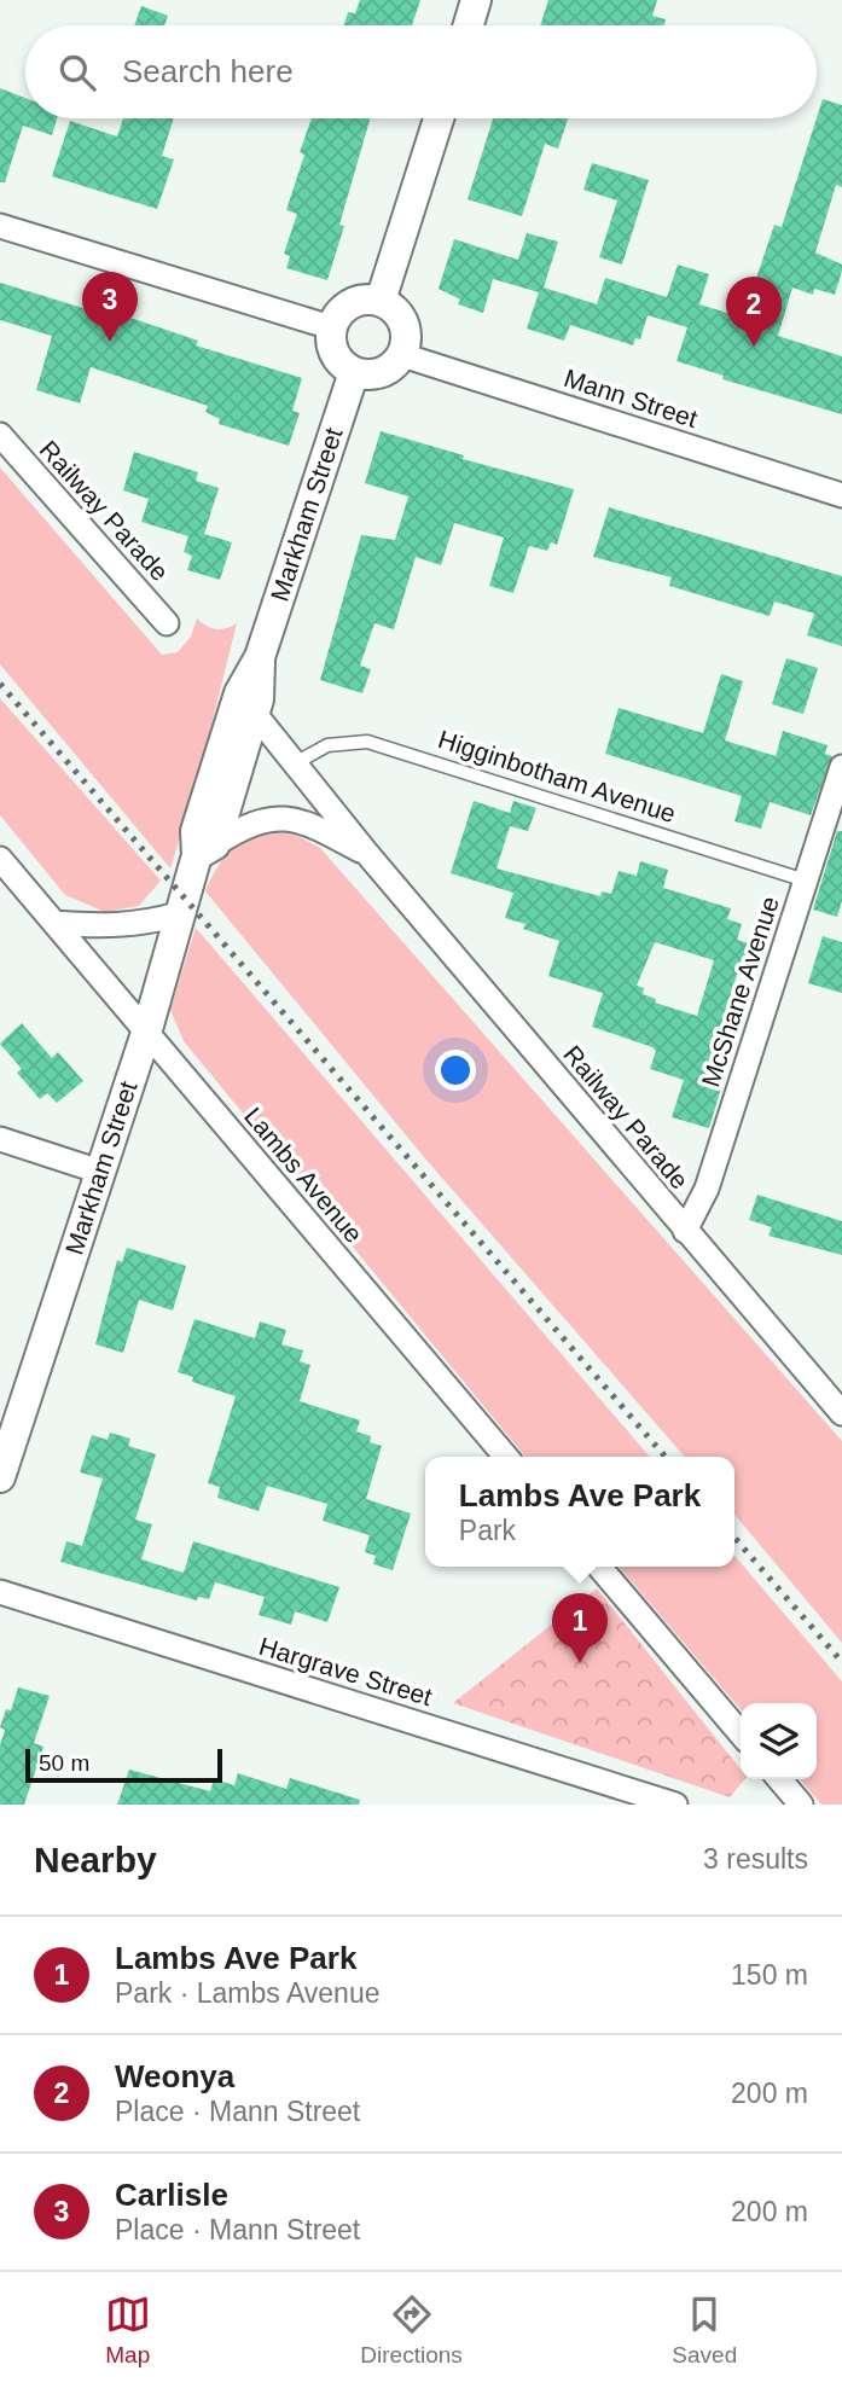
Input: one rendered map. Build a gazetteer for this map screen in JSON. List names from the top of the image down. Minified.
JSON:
{"streets":{"street":["Mann Street","Railway Parade","Markham Street","McShane Avenue","Lambs Avenue","Hargrave Street"],"lane":["Higginbotham Avenue"]},"crossings":[["Mann Street","Markham Street"],["Railway Parade","Markham Street"],["Railway Parade","Higginbotham Avenue"],["Railway Parade","McShane Avenue"],["Markham Street","Lambs Avenue"],["Higginbotham Avenue","McShane Avenue"]],"scale_bar":"50 m","page":{"search":"Search here","pins":["3","2","1"],"popup":["Lambs Ave Park","Park"],"scale":"50 m","heading":["Nearby","3 results"],"list":[{"mark":"1","name":"Lambs Ave Park","note":"Park · Lambs Avenue","value":"150 m"},{"mark":"2","name":"Weonya","note":"Place · Mann Street","value":"200 m"},{"mark":"3","name":"Carlisle","note":"Place · Mann Street","value":"200 m"}],"nav":["Map","Directions","Saved"]}}
